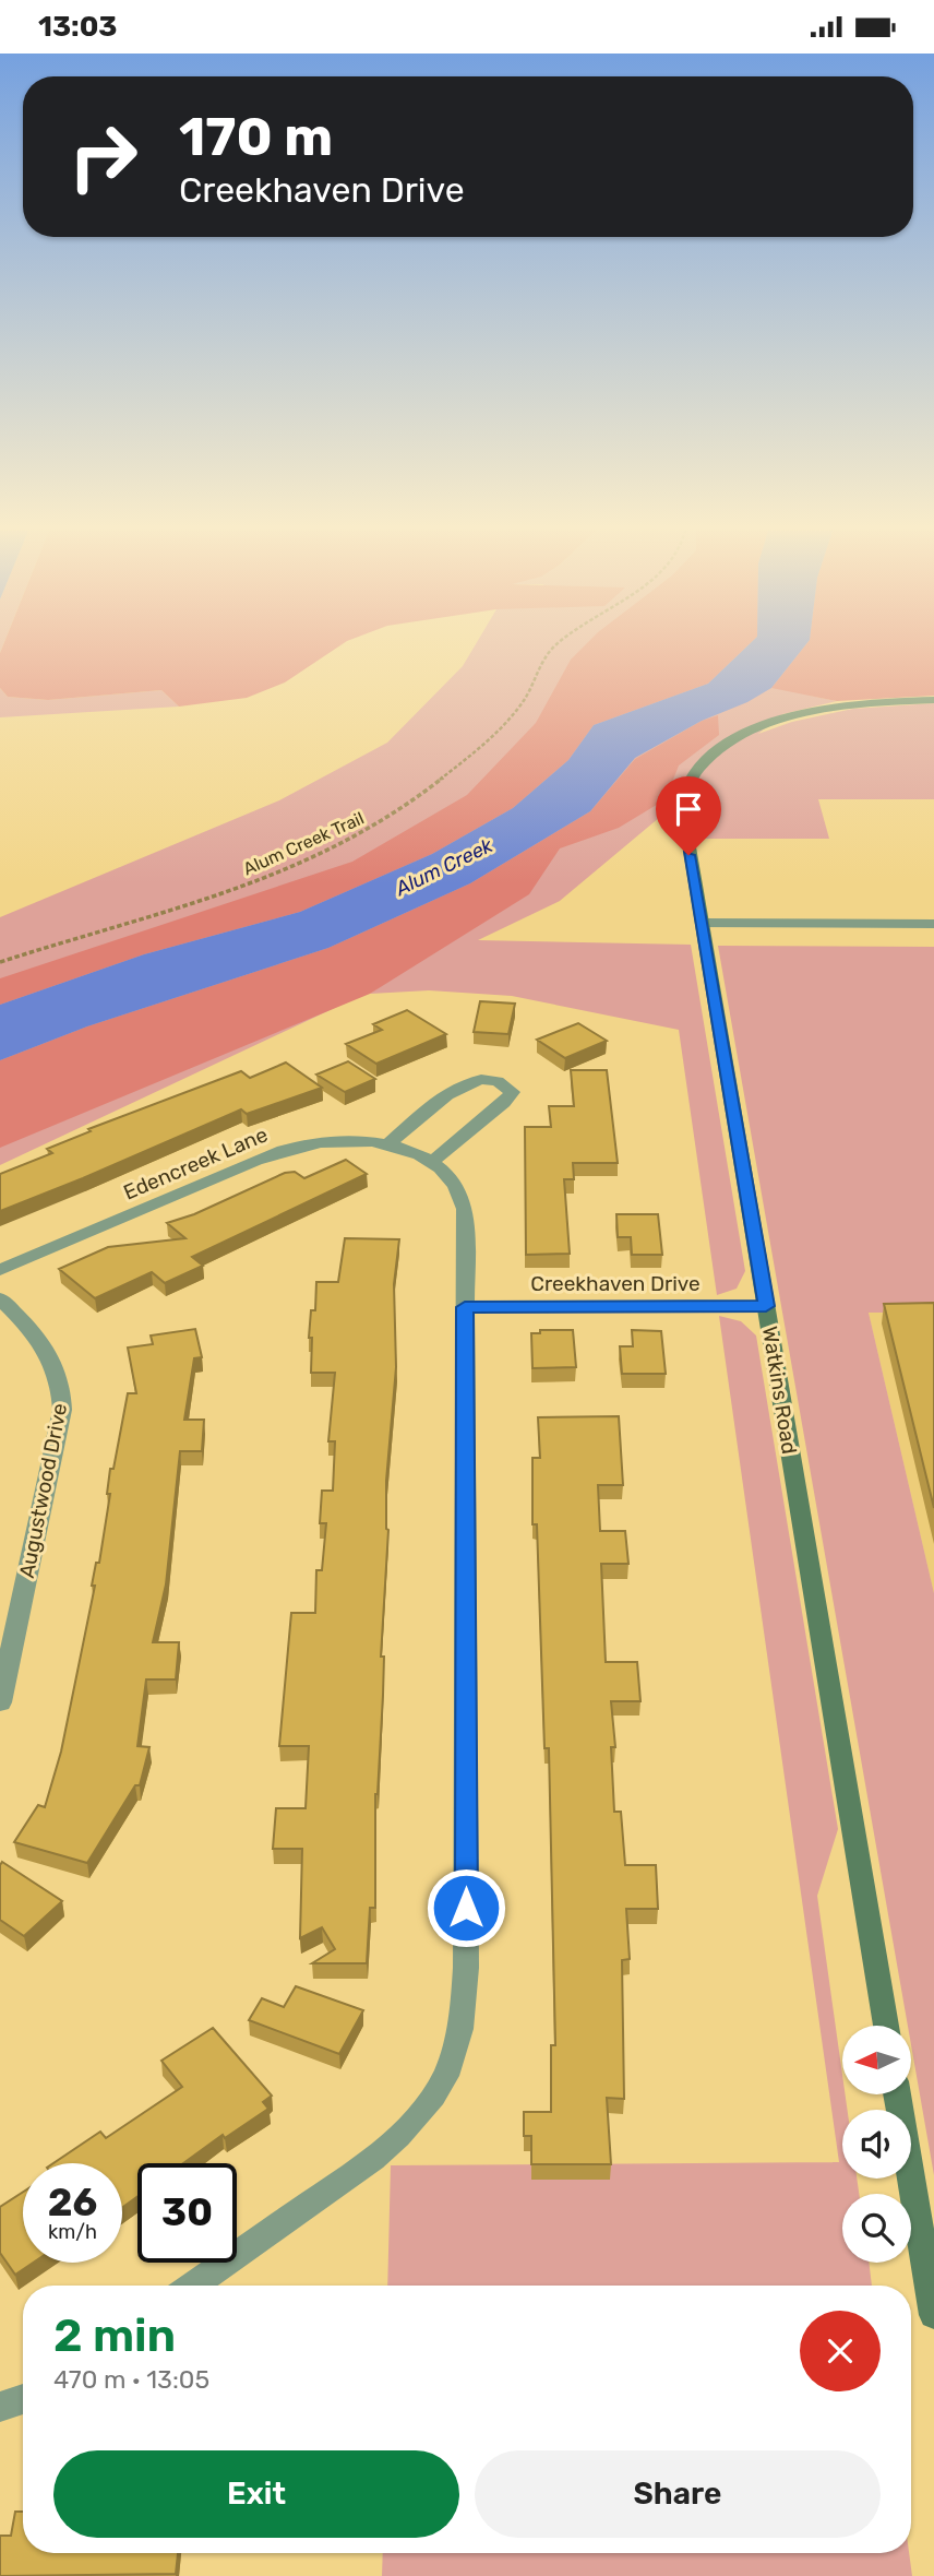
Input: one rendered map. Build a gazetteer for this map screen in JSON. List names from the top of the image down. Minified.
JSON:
{"streets":{"street":["Edencreek Lane","Creekhaven Drive","Watkins Road","Augustwood Drive"],"path":["Alum Creek Trail"]},"crossings":[["Creekhaven Drive","Watkins Road"]],"water":["Alum Creek"],"north":"left","page":{"status":"13:03","turn":["170 m","Creekhaven Drive"],"speed":"26 km/h","limit":"30","heading":["2 min","470 m · 13:05"],"buttons":["Exit","Share"]}}
